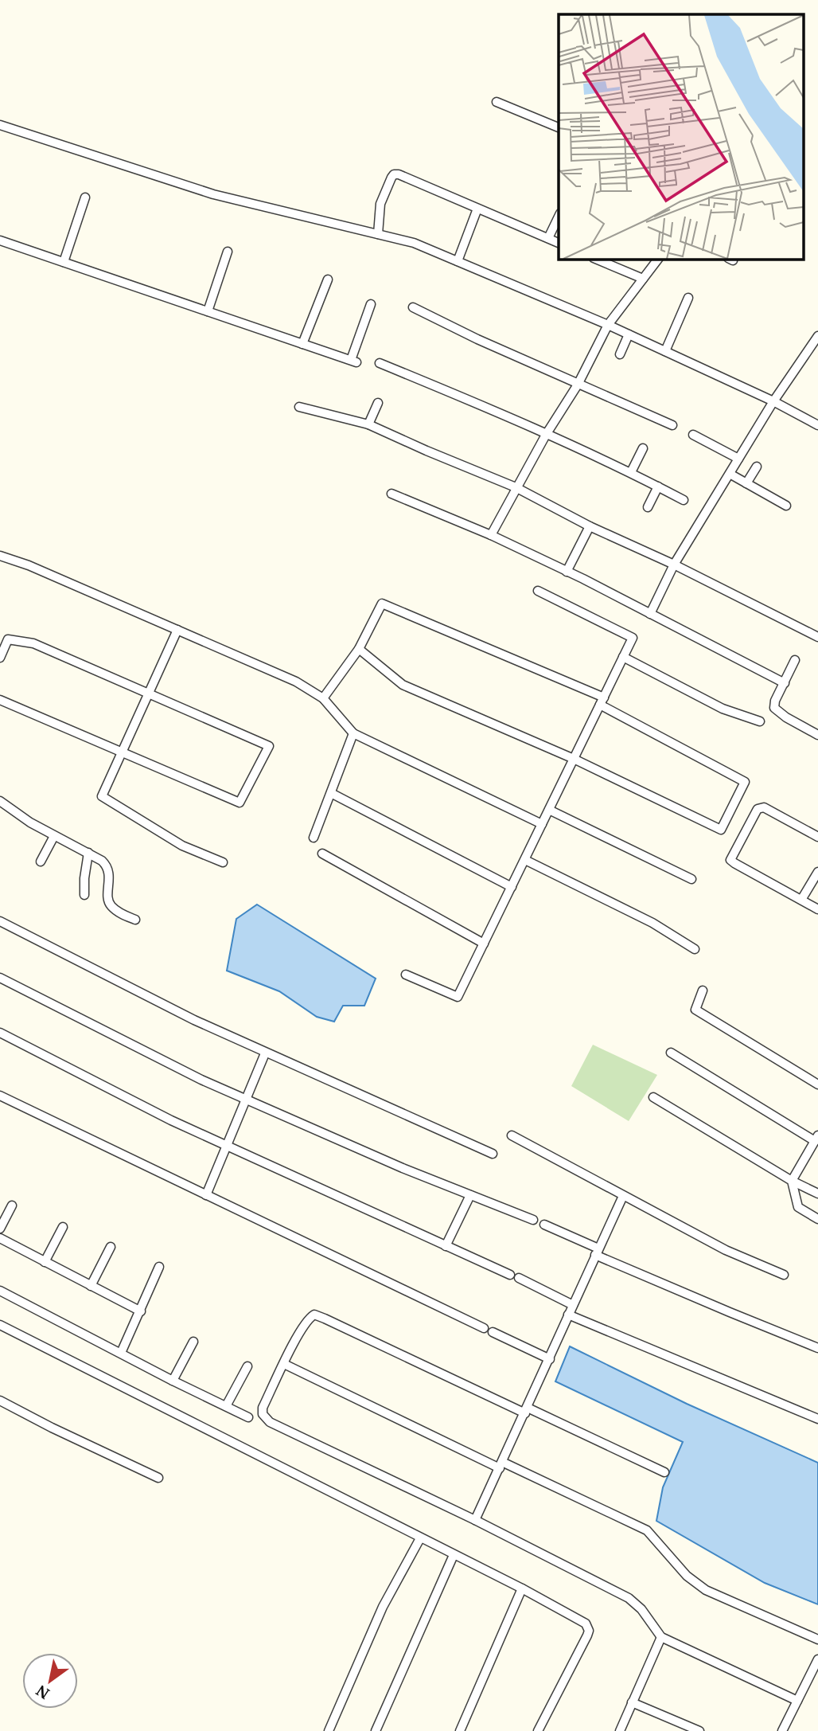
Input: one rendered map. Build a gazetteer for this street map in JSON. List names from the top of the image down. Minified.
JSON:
{"north":"bottom left"}
